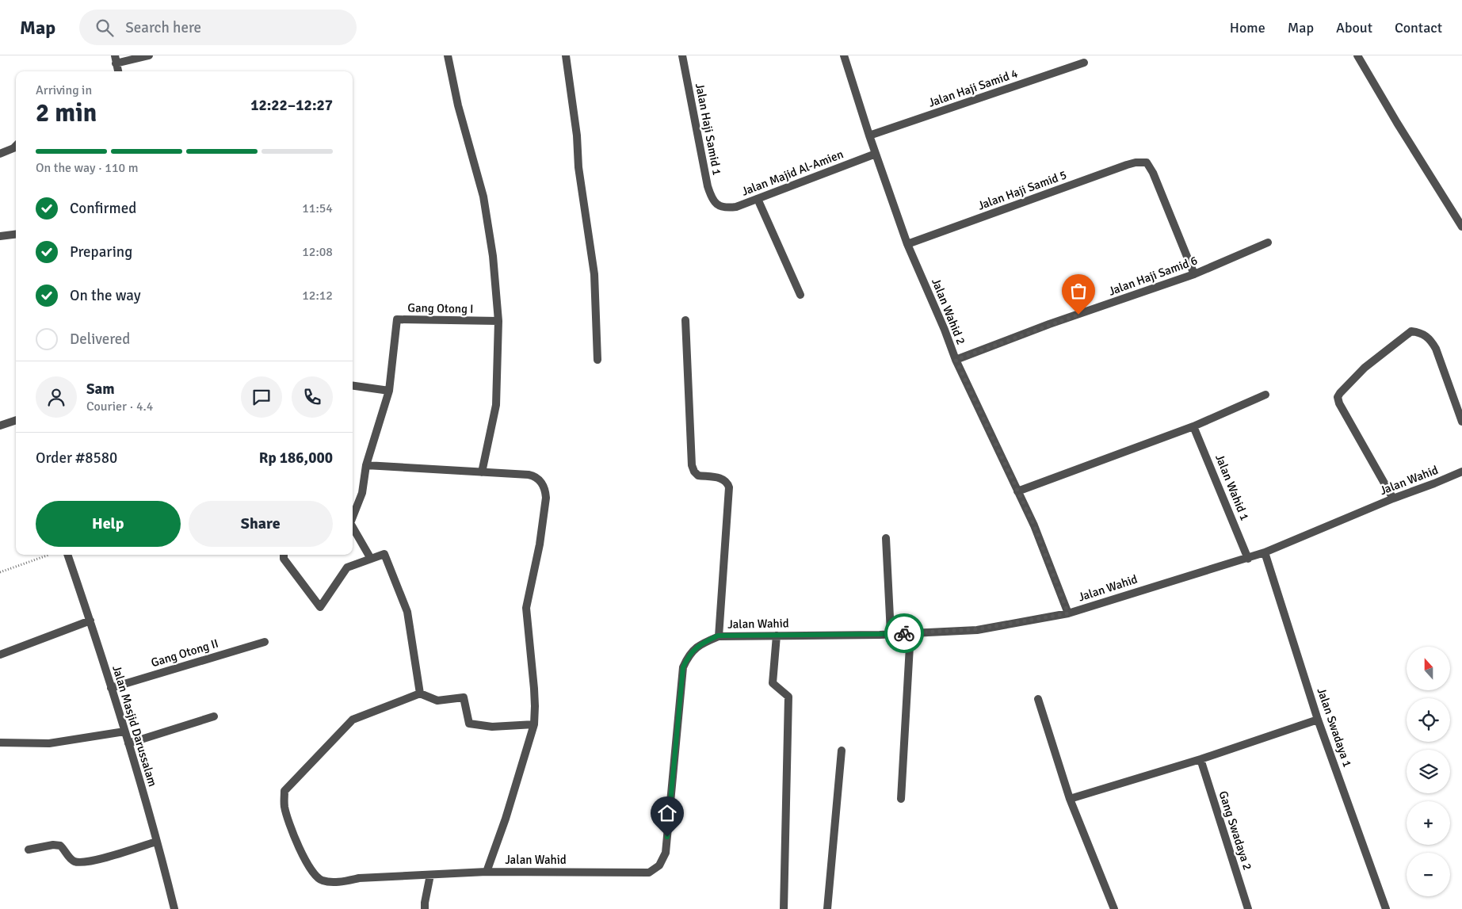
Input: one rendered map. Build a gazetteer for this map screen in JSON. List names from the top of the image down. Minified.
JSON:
{"streets":{"street":["Jalan Haji Samid 4","Jalan Haji Samid 1","Jalan Majid Al-Amien","Jalan Haji Samid 5","Jalan Haji Samid 6","Gang Otong I","Jalan Wahid 2","Jalan Wahid","Jalan Wahid 1","Gang Otong II","Jalan Masjid Darussalam","Jalan Swadaya 1","Gang Swadaya 2"]},"crossings":[["Jalan Haji Samid 4","Jalan Wahid 2"],["Jalan Haji Samid 1","Jalan Majid Al-Amien"],["Jalan Majid Al-Amien","Jalan Wahid 2"],["Jalan Haji Samid 5","Jalan Haji Samid 6"],["Jalan Haji Samid 5","Jalan Wahid 2"],["Jalan Haji Samid 6","Jalan Wahid 2"],["Jalan Wahid 2","Jalan Wahid"],["Jalan Wahid","Jalan Wahid 1"],["Jalan Wahid","Jalan Swadaya 1"],["Gang Otong II","Jalan Masjid Darussalam"]],"north":"top","page":{"header":"Map","search":"Search here","nav":["Home","Map","About","Contact"],"heading":["2 min","Arriving in","12:22–12:27"],"panel":["Sam","Courier · 4.4","Order #8580","Rp 186,000"],"bar":"On the way · 110 m","list":[["Confirmed","11:54"],["Preparing","12:08"],["On the way","12:12"],"Delivered"],"buttons":["Help","Share"],"map_buttons":["+","−"]}}
